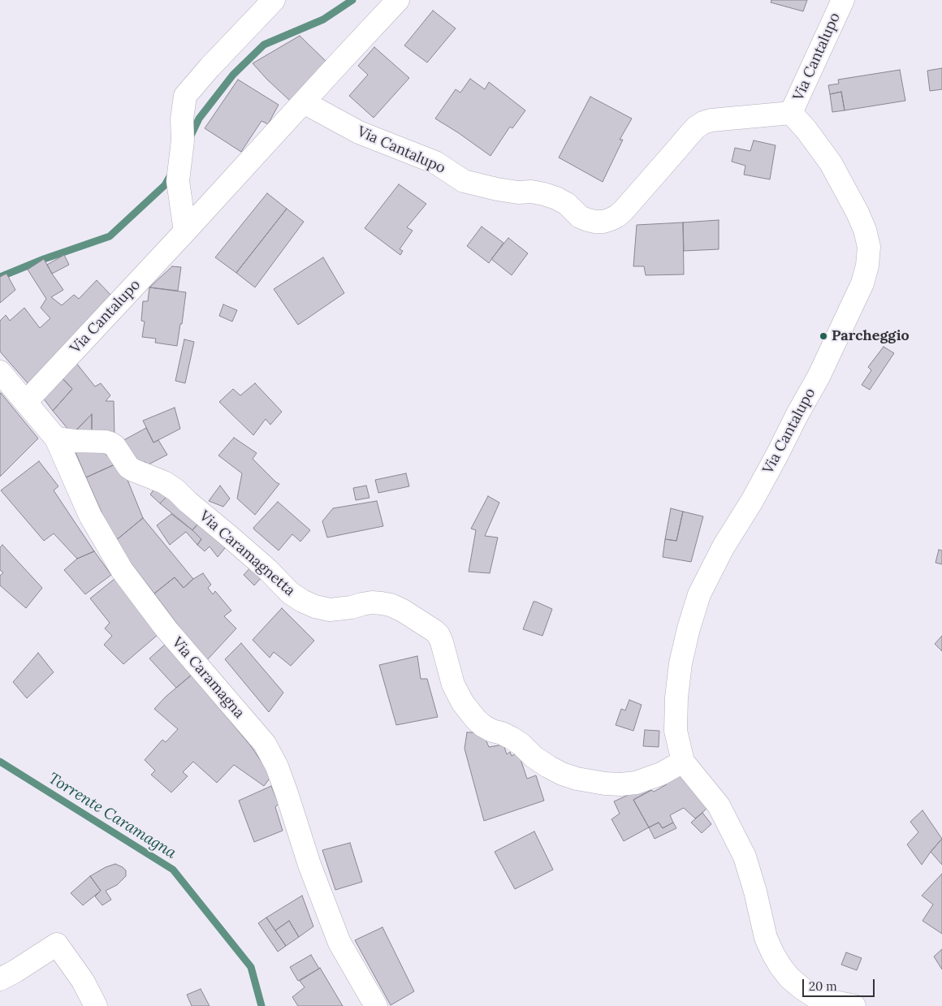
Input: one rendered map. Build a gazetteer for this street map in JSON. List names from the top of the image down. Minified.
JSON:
{"streets":{"street":["Via Cantalupo","Via Caramagnetta","Via Caramagna"]},"crossings":[["Via Cantalupo","Via Caramagnetta"],["Via Cantalupo","Via Caramagna"],["Via Caramagnetta","Via Caramagna"]],"water":["Torrente Caramagna"],"places":["Parcheggio"],"scale_bar":"20 m"}
